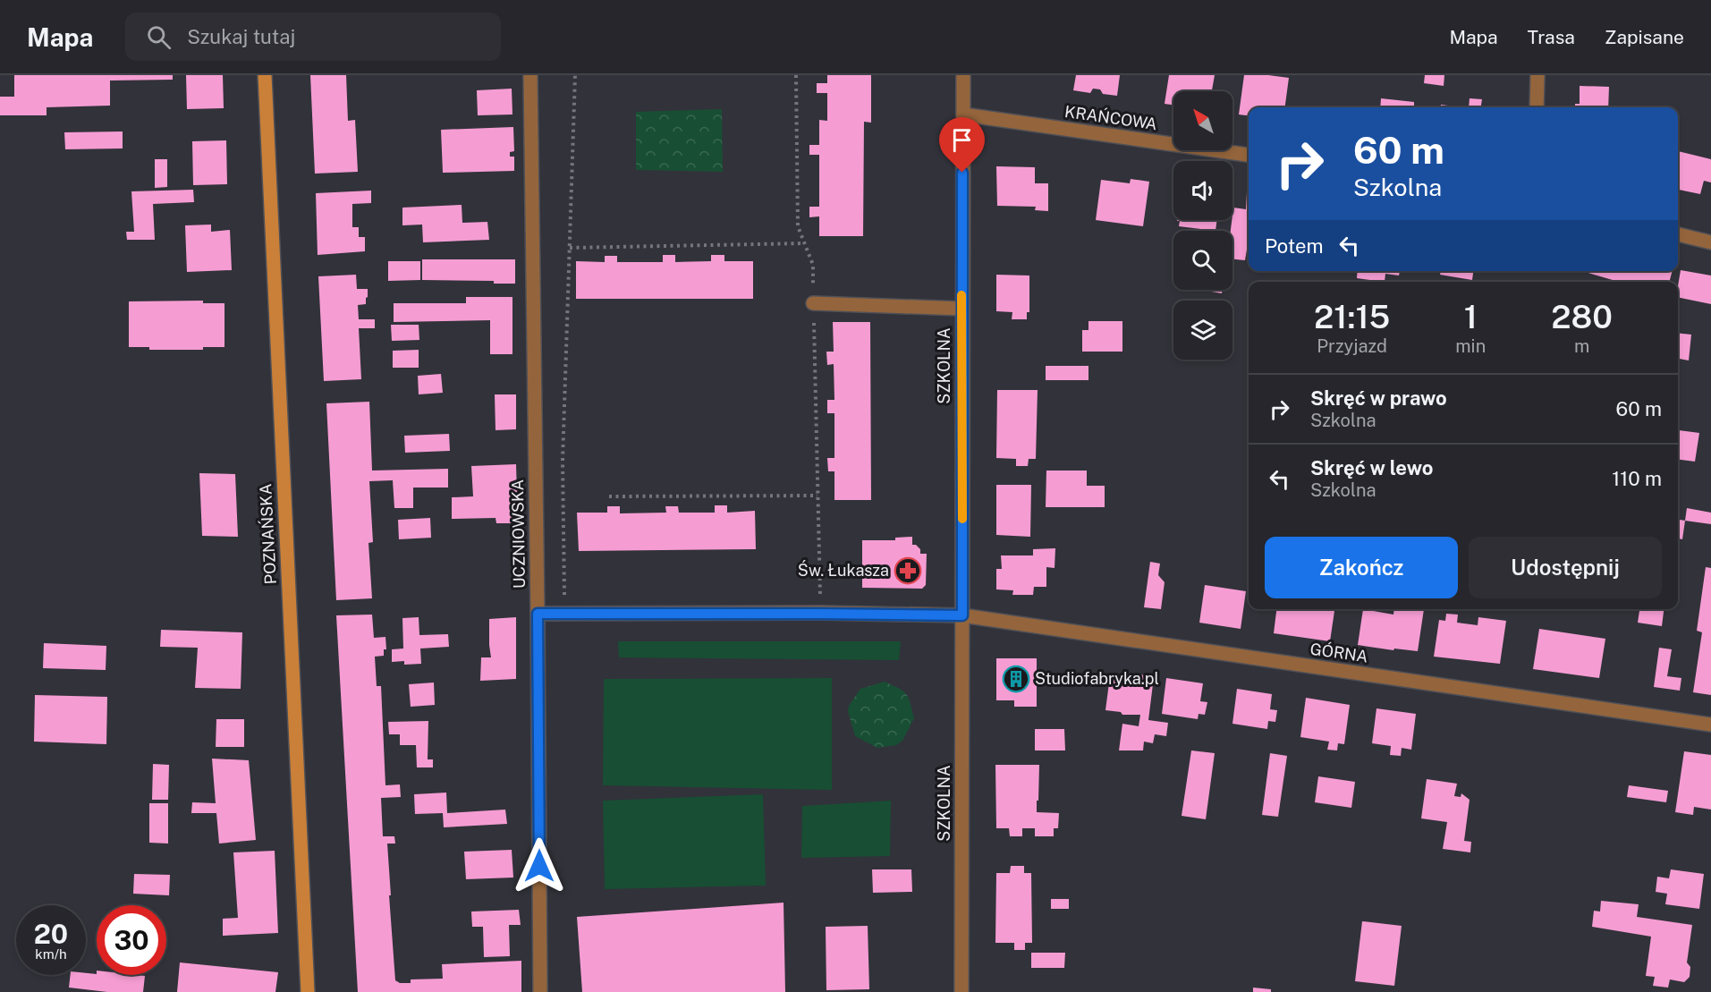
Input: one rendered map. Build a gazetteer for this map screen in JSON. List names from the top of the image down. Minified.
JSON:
{"streets":{"street":["KRAŃCOWA","SZKOLNA","POZNAŃSKA","UCZNIOWSKA","GÓRNA"]},"crossings":[["KRAŃCOWA","SZKOLNA"],["SZKOLNA","GÓRNA"]],"places":{"pharmacy":["Św. Łukasza"],"building":["Studiofabryka.pl"]},"north":"top left","page":{"header":"Mapa","search":"Szukaj tutaj","nav":["Mapa","Trasa","Zapisane"],"turn":["60 m","Szkolna"],"then":"Potem","eta":["21:15","Przyjazd","1","min","280","m"],"list":[{"name":"Skręć w prawo","note":"Szkolna","value":"60 m"},{"name":"Skręć w lewo","note":"Szkolna","value":"110 m"}],"buttons":["Zakończ","Udostępnij"],"speed":"20 km/h","limit":"30"}}
